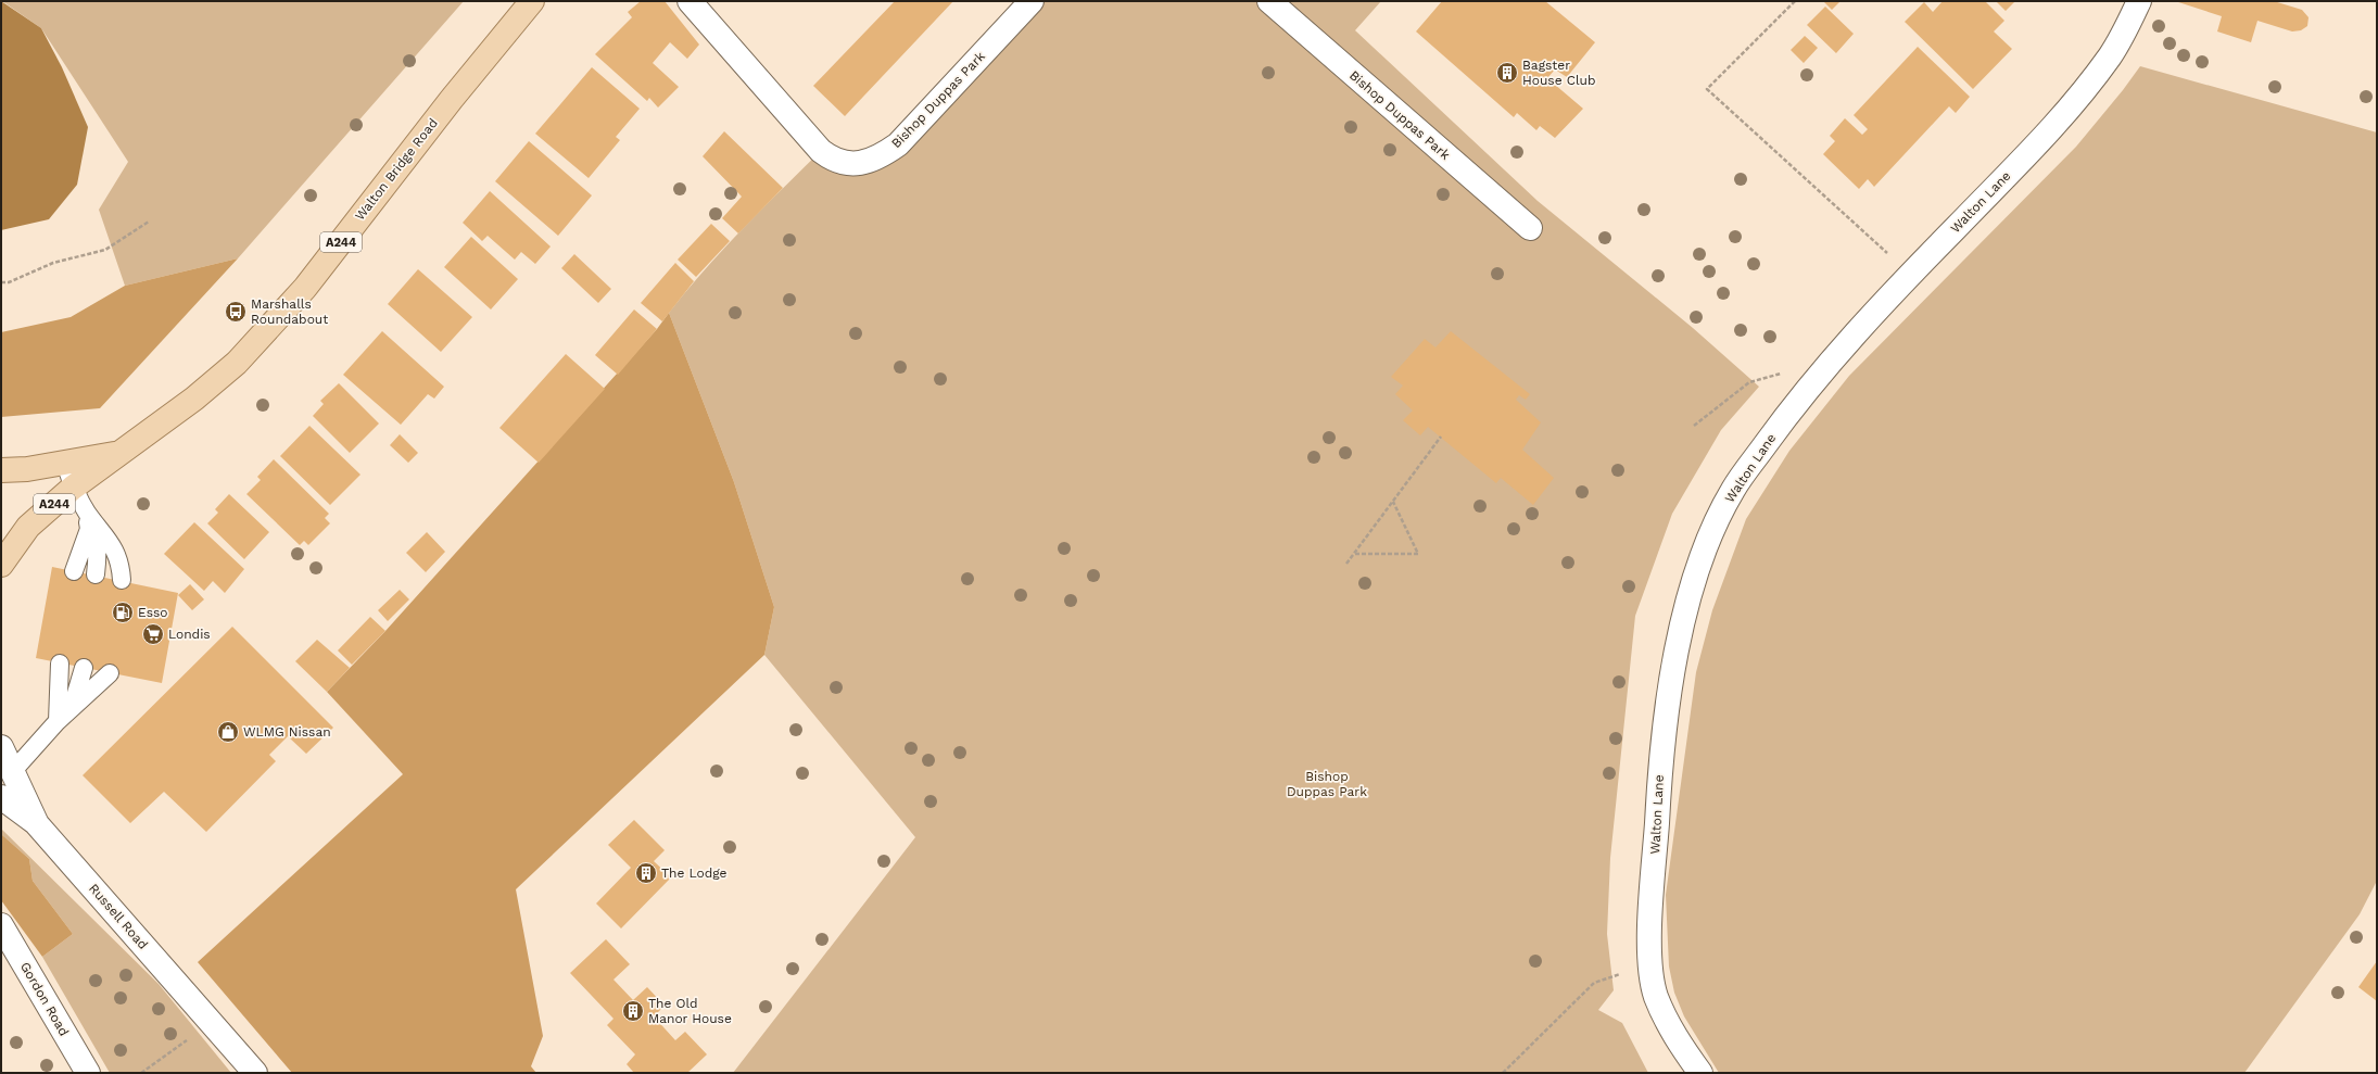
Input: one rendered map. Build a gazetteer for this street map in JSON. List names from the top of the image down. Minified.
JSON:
{"streets":{"main road":["Bishop Duppas Park","Walton Bridge Road","Walton Lane","A244","Russell Road","Gordon Road"]},"parks":["Bishop Duppas Park"],"places":{"building":["Bagster House Club","The Lodge","The Old Manor House"],"bus stop":["Marshalls Roundabout"],"fuel station":["Esso"],"supermarket":["Londis"],"shop":["WLMG Nissan"]}}
